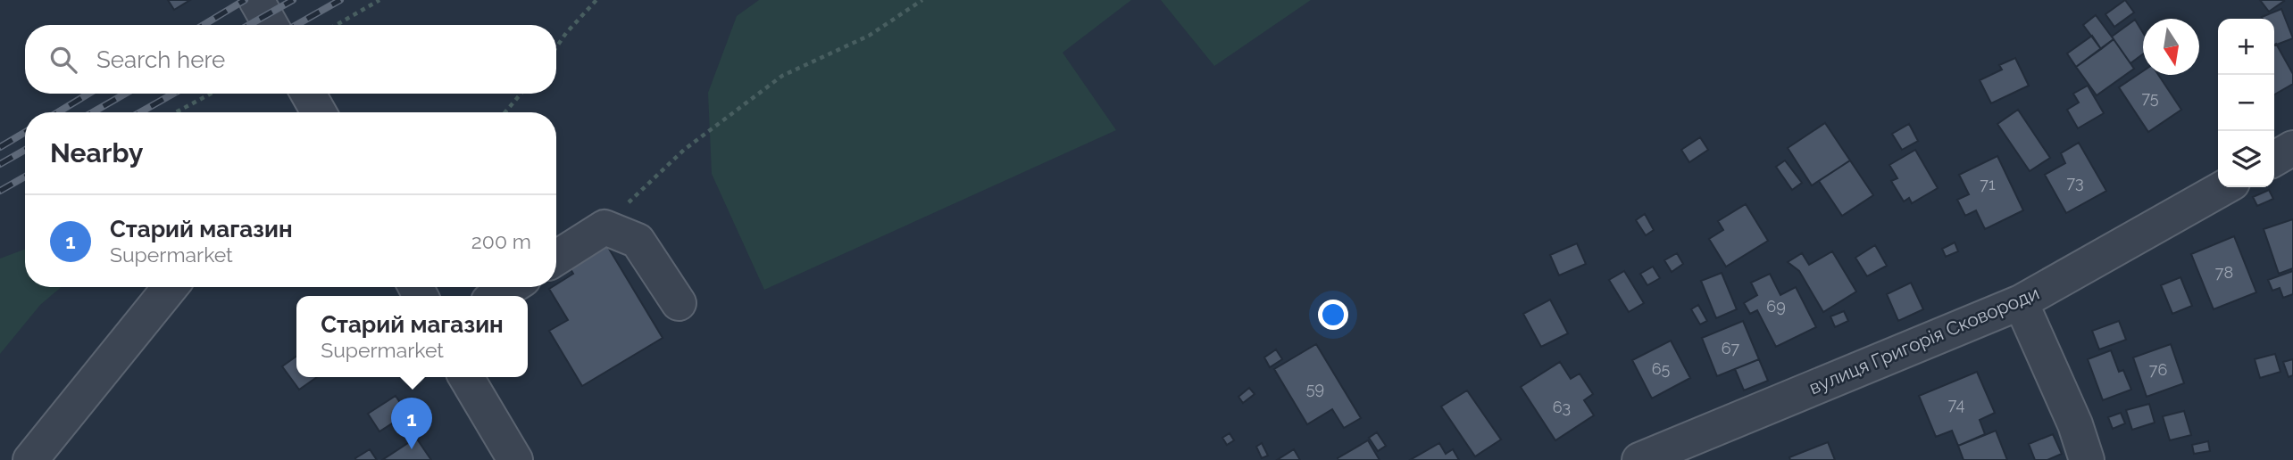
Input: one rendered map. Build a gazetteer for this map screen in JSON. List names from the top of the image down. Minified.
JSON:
{"streets":{"street":["вулиця Григорія Сковороди"]},"house_numbers":["75","73","71","78","69","67","65","76","59","74","63"],"north":"bottom","page":{"map_buttons":["+","−"],"search":"Search here","heading":"Nearby","list":[{"mark":"1","name":"Старий магазин","note":"Supermarket","value":"200 m"}],"popup":["Старий магазин","Supermarket"],"pins":"1"}}
